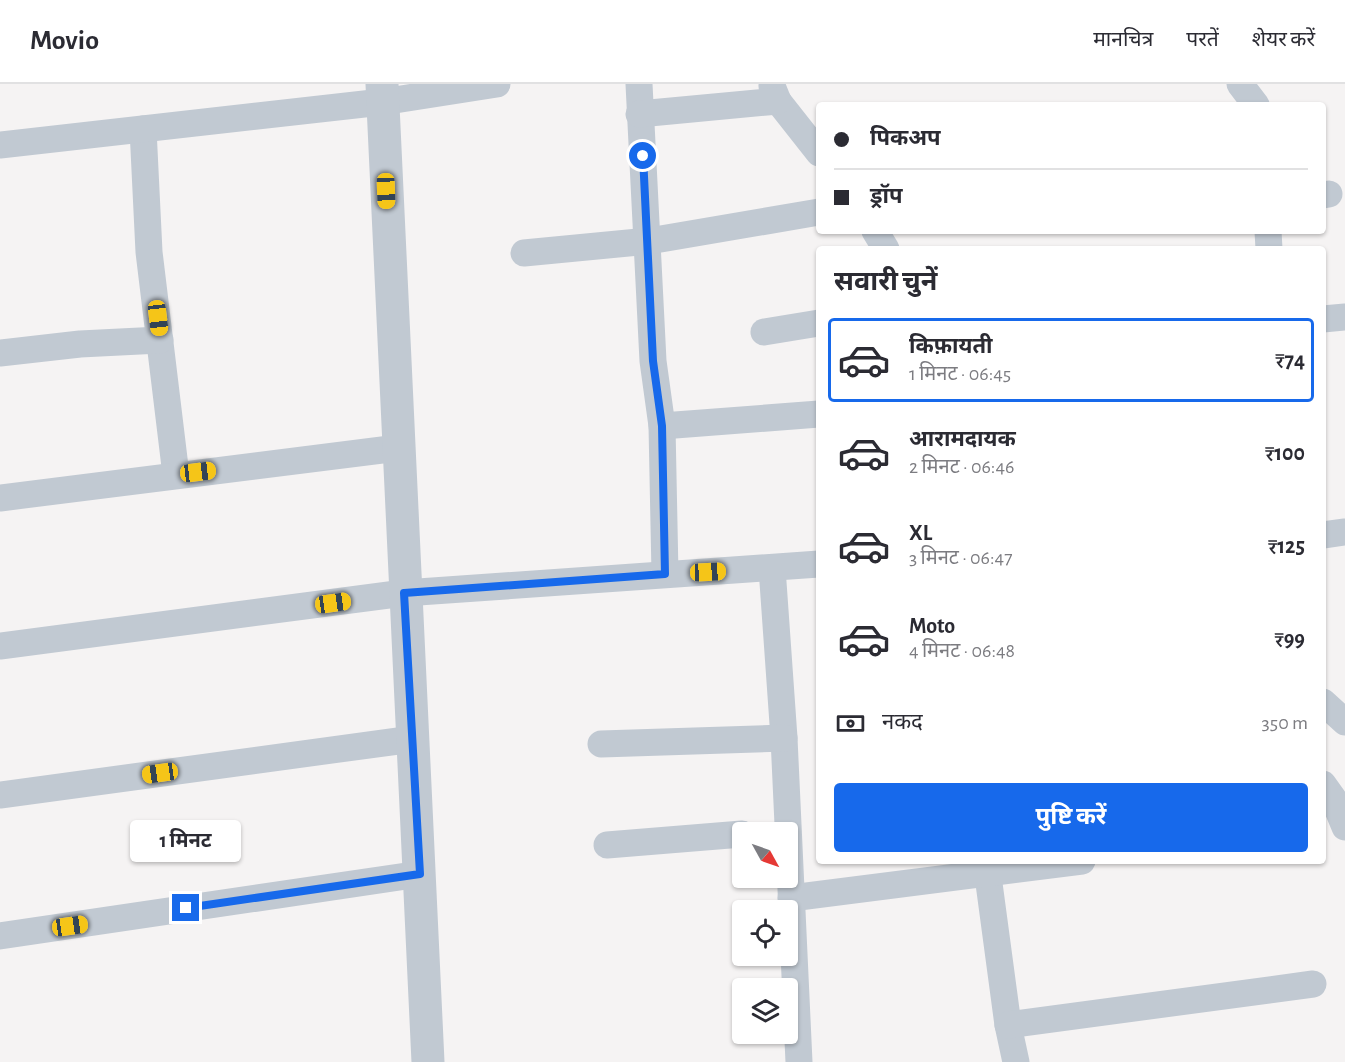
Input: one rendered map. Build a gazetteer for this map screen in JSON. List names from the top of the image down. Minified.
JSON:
{"north":"bottom right","page":{"header":"Movio","nav":["मानचित्र","परतें","शेयर करें"],"banner":["पिकअप","ड्रॉप"],"heading":"सवारी चुनें","list":[{"name":"किफ़ायती","note":"1 मिनट · 06:45","value":"₹74"},{"name":"आरामदायक","note":"2 मिनट · 06:46","value":"₹100"},{"name":"XL","note":"3 मिनट · 06:47","value":"₹125"},{"name":"Moto","note":"4 मिनट · 06:48","value":"₹99"}],"pay":["नकद","350 m"],"buttons":"पुष्टि करें","bubble":"1 मिनट"}}
